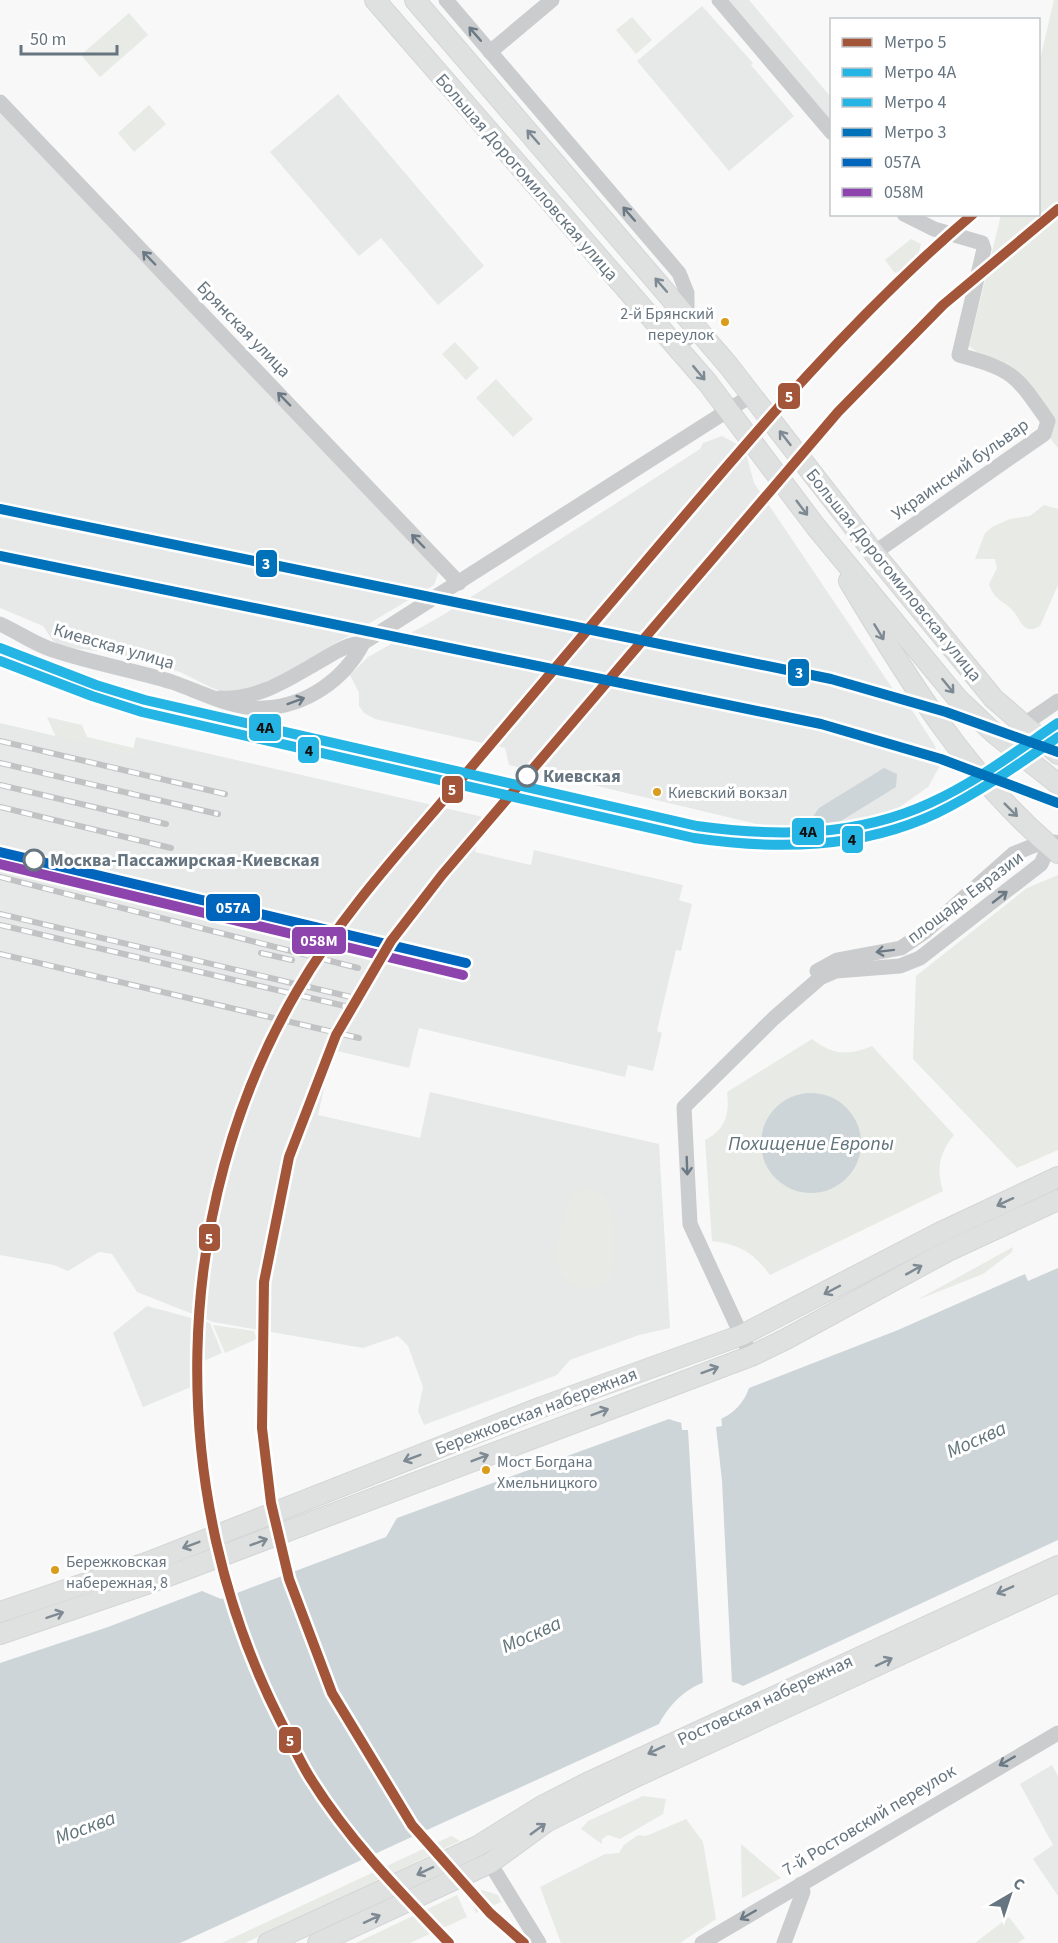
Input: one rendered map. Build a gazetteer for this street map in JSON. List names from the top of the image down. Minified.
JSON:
{"streets":{"main road":["Большая Дорогомиловская улица","Бережковская набережная","Ростовская набережная"],"street":["Брянская улица","Украинский бульвар","Киевская улица","площадь Евразии","7-й Ростовский переулок"]},"crossings":[["Большая Дорогомиловская улица","Украинский бульвар"],["площадь Евразии","Бережковская набережная"]],"one_way":["Брянская улица","7-й Ростовский переулок"],"water":["Похищение Европы","Москва"],"places":["2-й Брянский переулок","Киевская","Киевский вокзал","Москва-Пассажирская-Киевская","Мост Богдана Хмельницкого","Бережковская набережная, 8"],"lines":["metro line 5","metro line 3","metro line 4А","metro line 4","transit line 057А","transit line 058М"],"legend":["Метро 5","Метро 4А","Метро 4","Метро 3","057А","058М"],"scale_bar":"50 m","north":"top right"}
